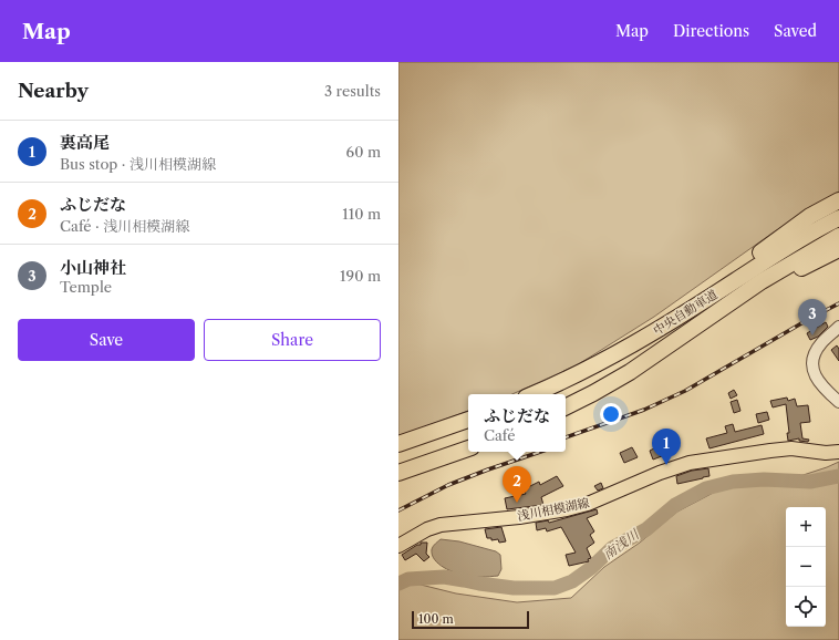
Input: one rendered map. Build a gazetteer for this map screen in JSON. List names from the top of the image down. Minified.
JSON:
{"streets":{"highway":["中央自動車道"],"main road":["浅川相模湖線"]},"water":["南浅川"],"scale_bar":"100 m","page":{"header":"Map","nav":["Map","Directions","Saved"],"heading":["Nearby","3 results"],"list":[{"mark":"1","name":"裏高尾","note":"Bus stop · 浅川相模湖線","value":"60 m"},{"mark":"2","name":"ふじだな","note":"Café · 浅川相模湖線","value":"110 m"},{"mark":"3","name":"小山神社","note":"Temple","value":"190 m"}],"pins":["3","1","2"],"buttons":["Save","Share"],"popup":["ふじだな","Café"],"map_buttons":["+","−"],"scale":"100 m"}}
